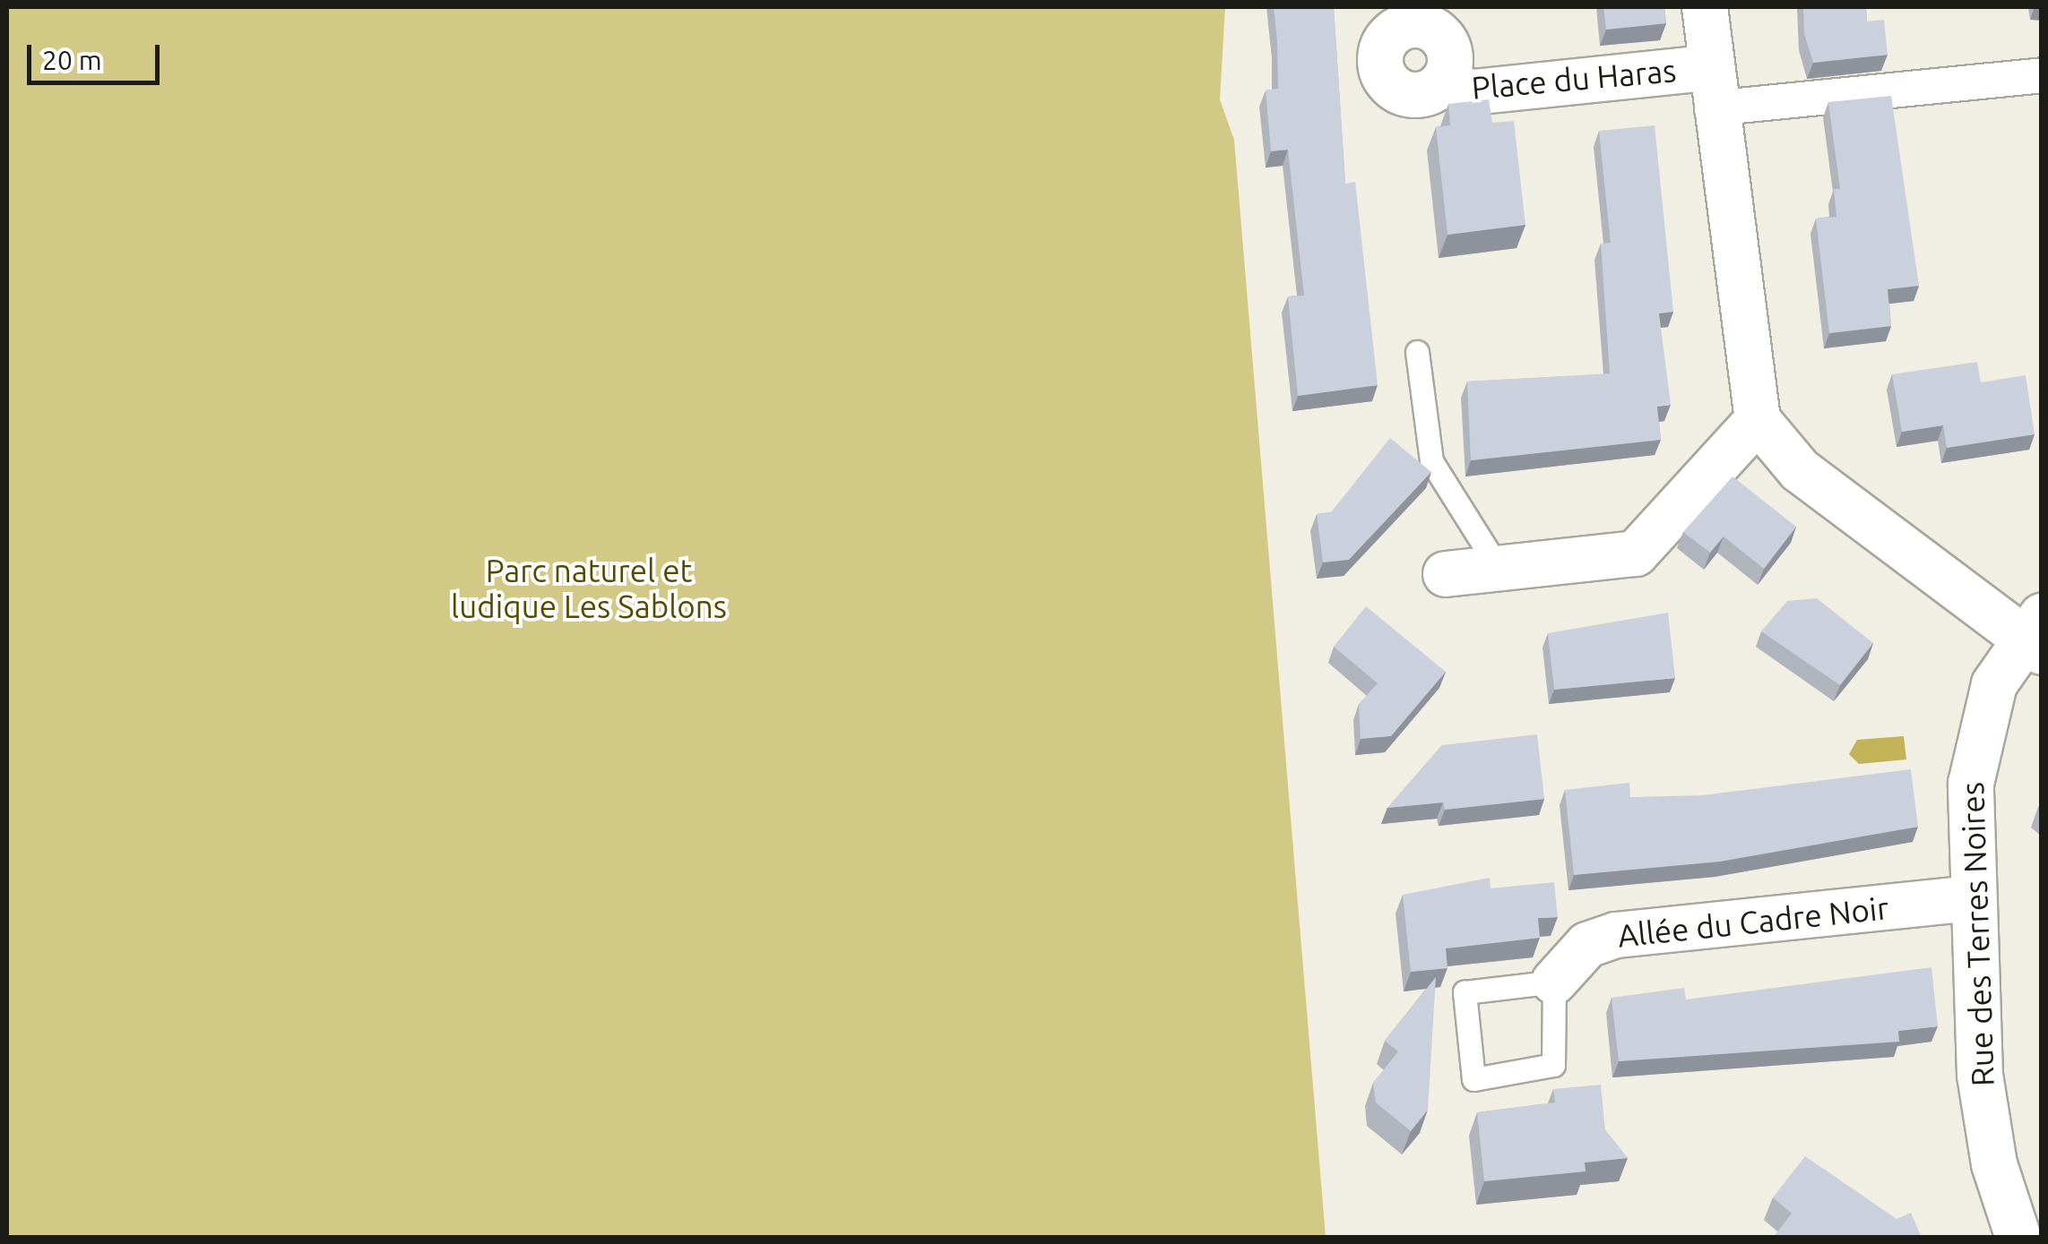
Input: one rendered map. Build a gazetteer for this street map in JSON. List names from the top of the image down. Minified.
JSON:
{"streets":{"street":["Place du Haras","Allée du Cadre Noir","Rue des Terres Noires"]},"crossings":[["Allée du Cadre Noir","Rue des Terres Noires"]],"parks":["Parc naturel et ludique Les Sablons"],"scale_bar":"20 m"}
